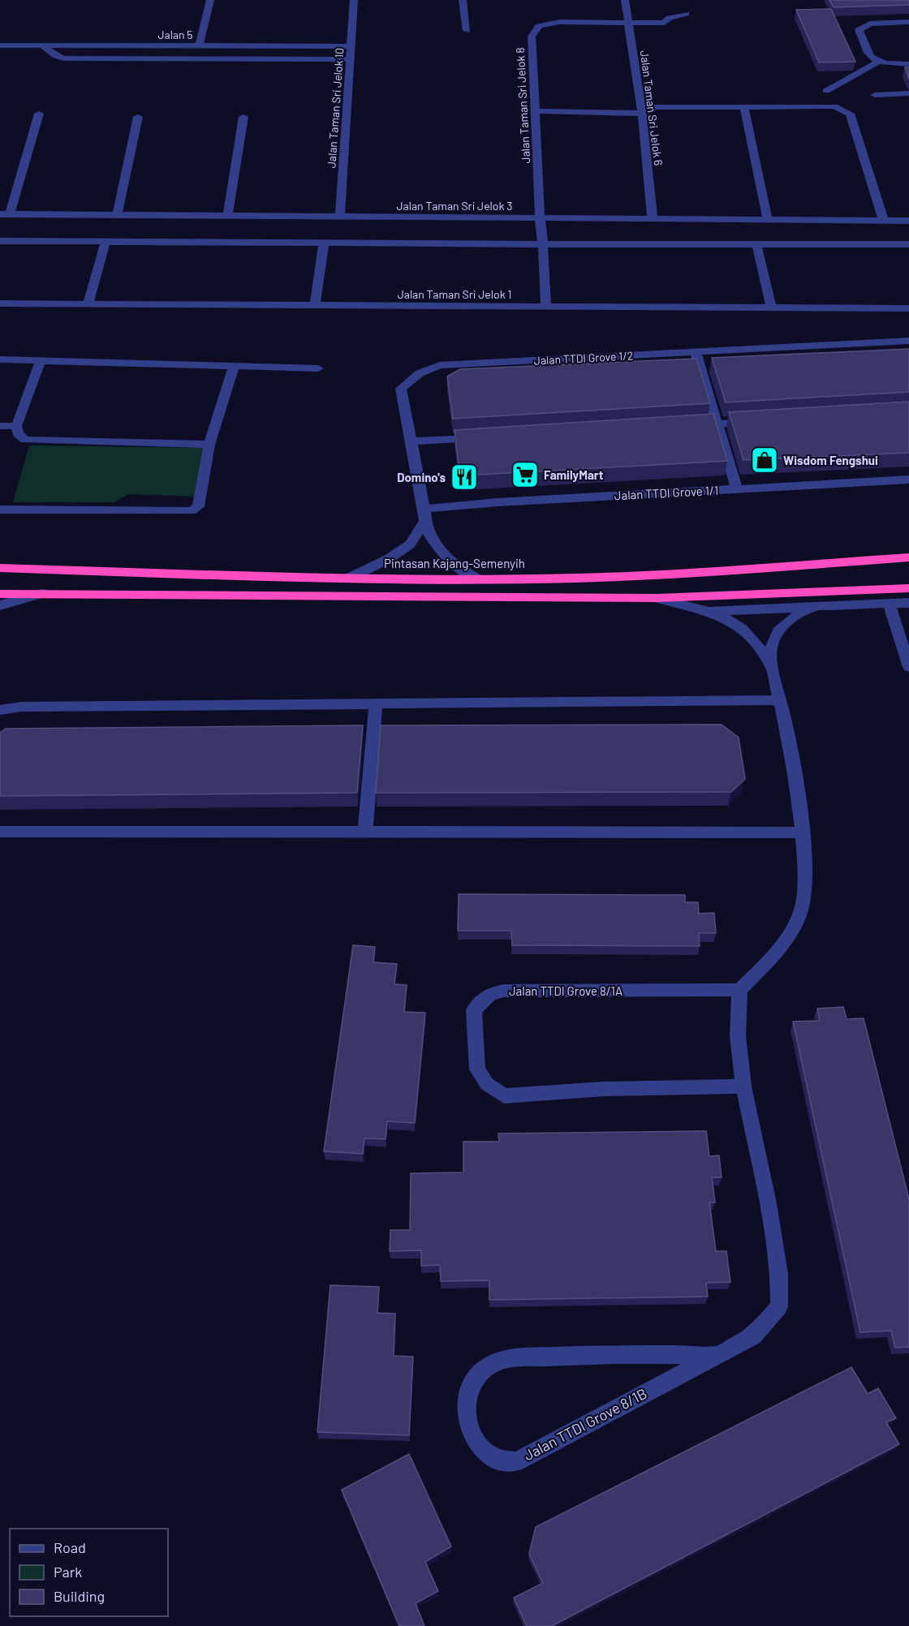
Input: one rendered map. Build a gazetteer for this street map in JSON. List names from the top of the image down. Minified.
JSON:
{"streets":{"highway":["Pintasan Kajang-Semenyih"],"street":["Jalan 5","Jalan Taman Sri Jelok 8","Jalan Taman Sri Jelok 10","Jalan Taman Sri Jelok 6","Jalan Taman Sri Jelok 3","Jalan Taman Sri Jelok 1","Jalan TTDI Grove 1/2","Jalan TTDI Grove 1/1","Jalan TTDI Grove 8/1A","Jalan TTDI Grove 8/1B"]},"crossings":[["Jalan 5","Jalan Taman Sri Jelok 10"],["Jalan Taman Sri Jelok 8","Jalan Taman Sri Jelok 6"],["Jalan Taman Sri Jelok 8","Jalan Taman Sri Jelok 3"],["Jalan Taman Sri Jelok 8","Jalan Taman Sri Jelok 1"],["Jalan Taman Sri Jelok 10","Jalan Taman Sri Jelok 3"],["Jalan Taman Sri Jelok 6","Jalan Taman Sri Jelok 3"],["Jalan TTDI Grove 1/2","Jalan TTDI Grove 1/1"],["Jalan TTDI Grove 8/1A","Jalan TTDI Grove 8/1B"]],"places":{"shop":["Wisdom Fengshui"],"supermarket":["FamilyMart"],"restaurant":["Domino's"]},"legend":["Road","Park","Building"]}
